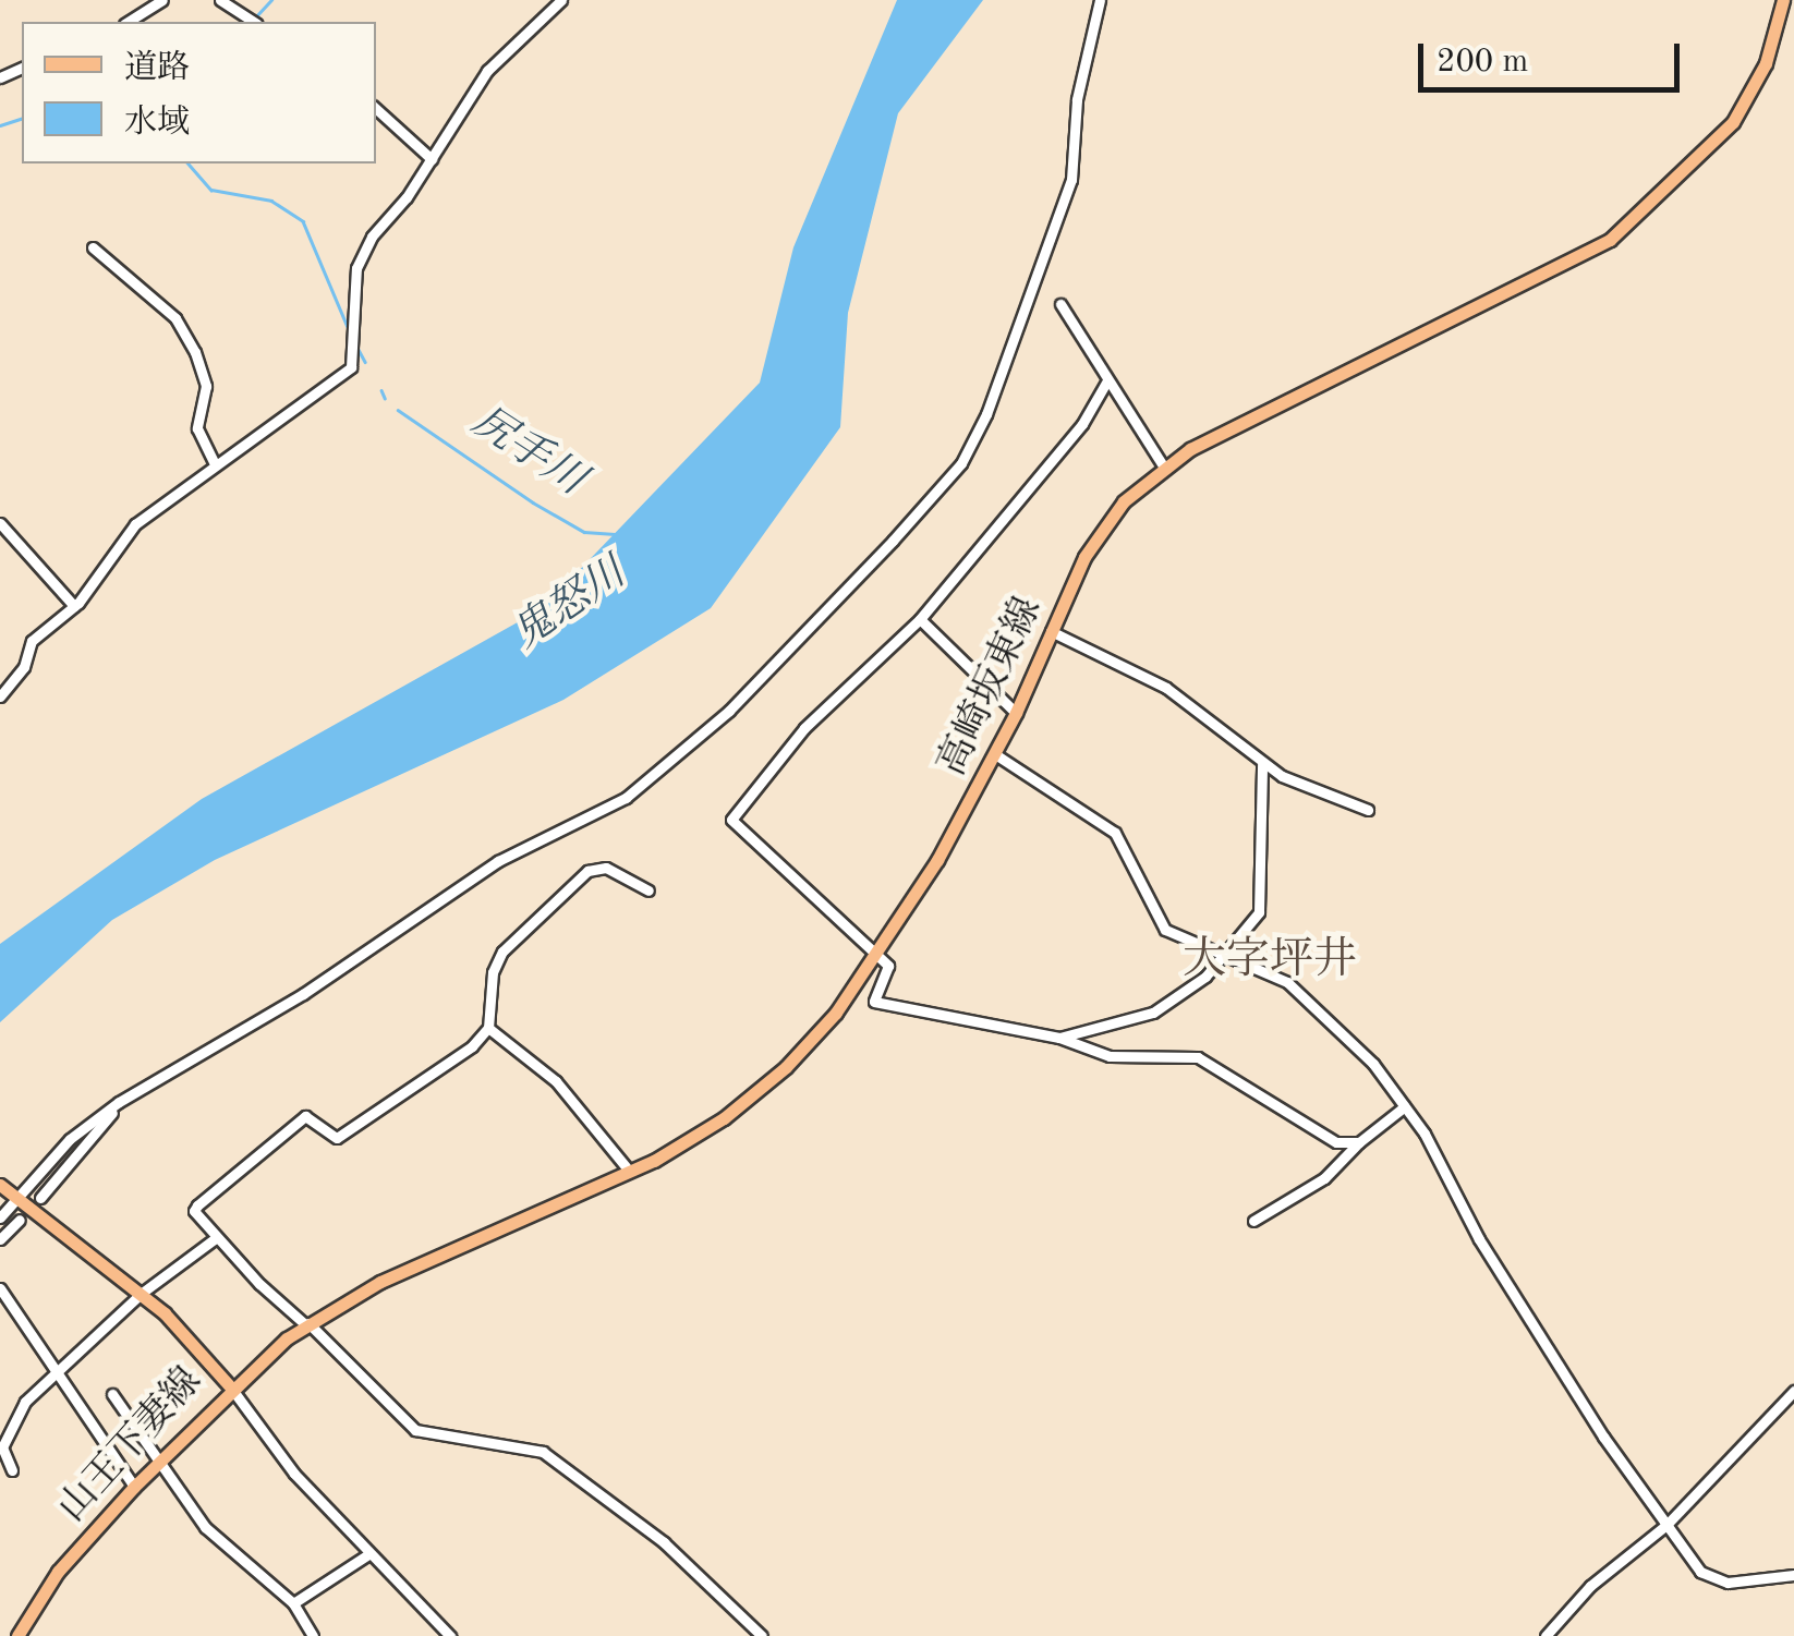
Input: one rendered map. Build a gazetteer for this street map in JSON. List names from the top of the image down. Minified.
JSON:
{"streets":{"main road":["高崎坂東線","山王下妻線"]},"crossings":[["高崎坂東線","山王下妻線"]],"districts":["大字坪井"],"water":["尻手川","鬼怒川"],"legend":["道路","水域"],"scale_bar":"200 m"}
